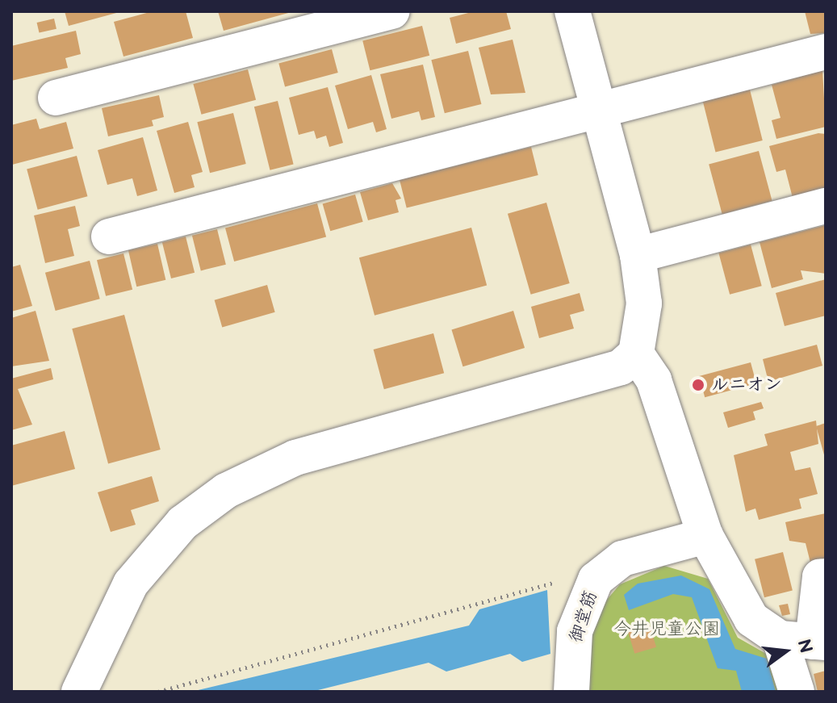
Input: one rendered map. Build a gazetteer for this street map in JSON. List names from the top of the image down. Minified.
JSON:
{"streets":{"street":["御堂筋"]},"parks":["今井児童公園"],"places":["ルニオン"],"north":"right"}
